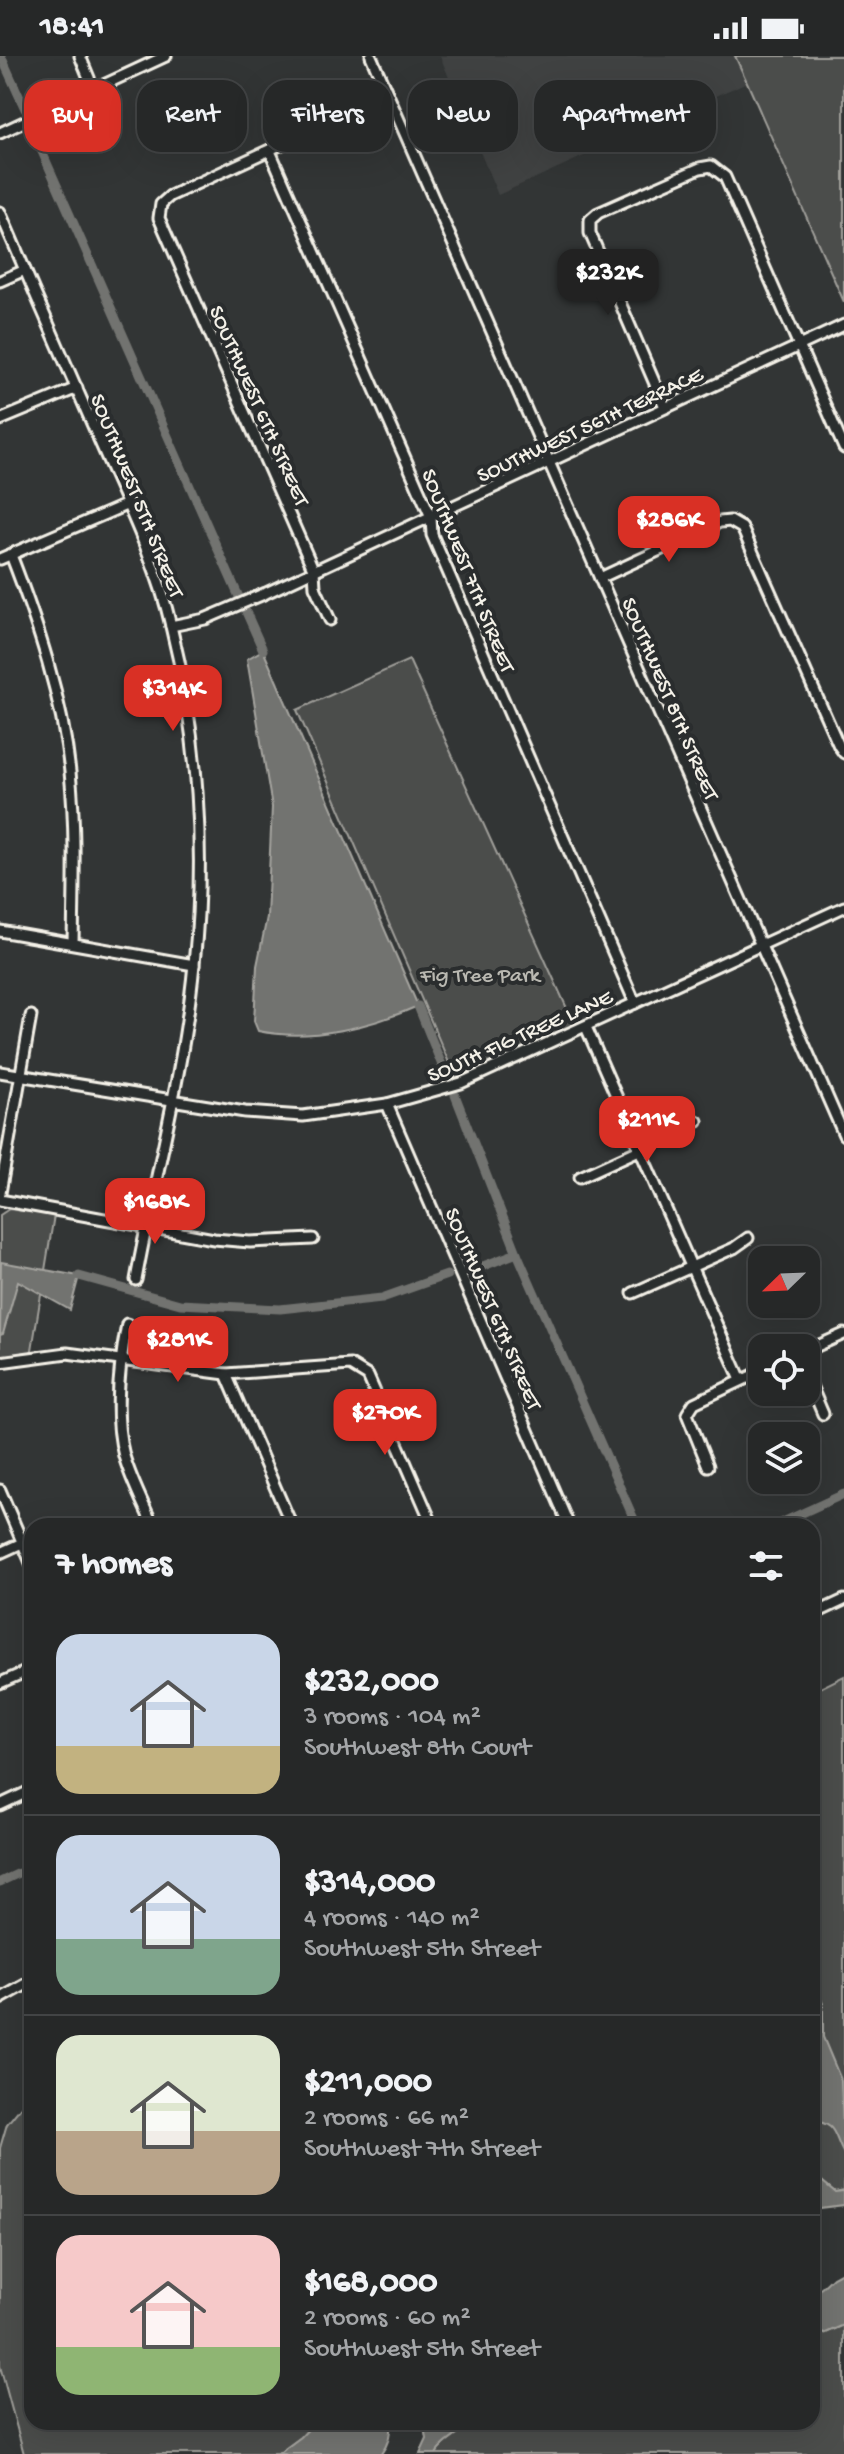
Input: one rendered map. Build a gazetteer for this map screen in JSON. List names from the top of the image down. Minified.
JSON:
{"streets":{"street":["SOUTHWEST 6TH STREET","SOUTHWEST 56TH TERRACE","SOUTHWEST 5TH STREET","SOUTHWEST 7TH STREET","SOUTHWEST 8TH STREET","SOUTH FIG TREE LANE"]},"crossings":[["SOUTHWEST 6TH STREET","SOUTHWEST 56TH TERRACE"],["SOUTHWEST 6TH STREET","SOUTH FIG TREE LANE"],["SOUTHWEST 56TH TERRACE","SOUTHWEST 5TH STREET"],["SOUTHWEST 56TH TERRACE","SOUTHWEST 7TH STREET"],["SOUTHWEST 56TH TERRACE","SOUTHWEST 8TH STREET"],["SOUTHWEST 5TH STREET","SOUTH FIG TREE LANE"],["SOUTHWEST 7TH STREET","SOUTH FIG TREE LANE"],["SOUTHWEST 8TH STREET","SOUTH FIG TREE LANE"]],"parks":["Fig Tree Park"],"north":"bottom left","page":{"status":"18:41","chip":["Buy","Rent","Filters","New","Apartment"],"price":["$232K","$286K","$314K","$211K","$168K","$281K","$270K"],"heading":"7 homes","list":[{"name":"$232,000","note":"3 rooms · 104 m² · Southwest 8th Court"},{"name":"$314,000","note":"4 rooms · 140 m² · Southwest 5th Street"},{"name":"$211,000","note":"2 rooms · 66 m² · Southwest 7th Street"},{"name":"$168,000","note":"2 rooms · 60 m² · Southwest 5th Street"}]}}
